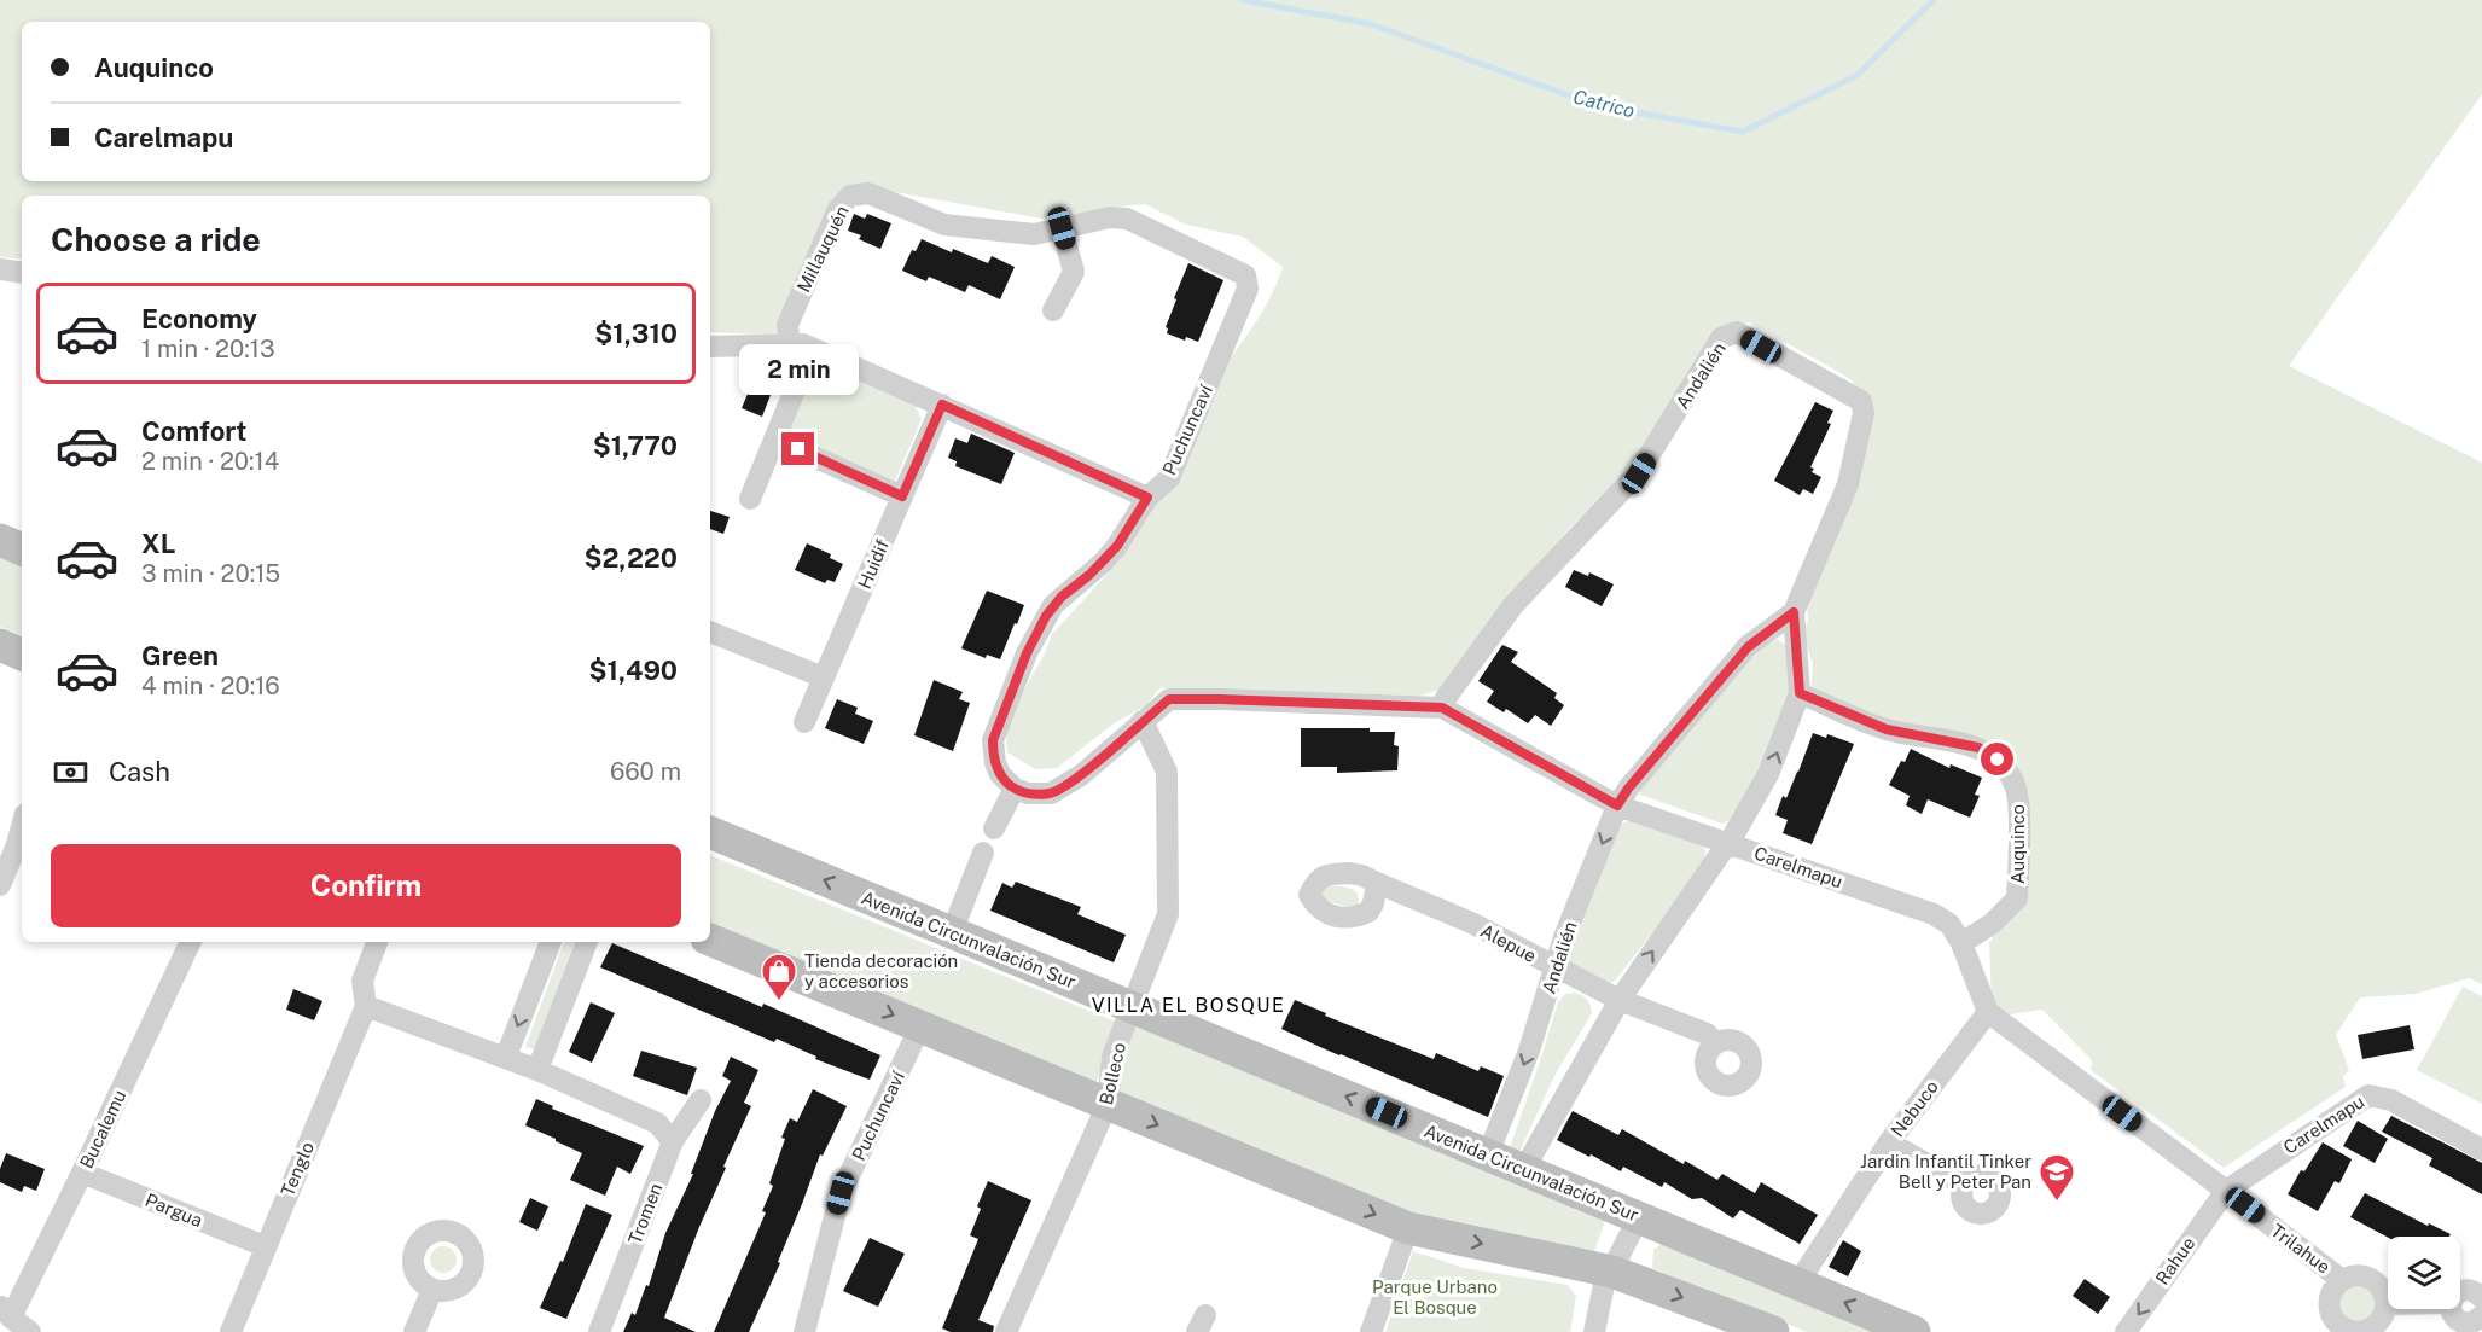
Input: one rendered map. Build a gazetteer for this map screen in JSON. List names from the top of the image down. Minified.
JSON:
{"streets":{"main road":["Avenida Circunvalación Sur"],"street":["Millauquén","Andalién","Puchuncaví","Huidif","Auquinco","Carelmapu","Alepue","Bolleco","Nebuco","Bucalemu","Tenglo","Pargua","Tromen","Trilahue","Rahue"]},"crossings":[["Millauquén","Puchuncaví"],["Andalién","Auquinco"],["Andalién","Carelmapu"],["Andalién","Avenida Circunvalación Sur"],["Andalién","Alepue"],["Puchuncaví","Carelmapu"],["Auquinco","Carelmapu"],["Carelmapu","Bolleco"],["Carelmapu","Nebuco"],["Carelmapu","Trilahue"],["Carelmapu","Rahue"],["Avenida Circunvalación Sur","Bolleco"],["Avenida Circunvalación Sur","Nebuco"],["Bucalemu","Pargua"],["Tenglo","Pargua"],["Trilahue","Rahue"]],"one_way":["Rahue"],"districts":["VILLA EL BOSQUE"],"water":["Catrico"],"parks":["Parque Urbano El Bosque"],"places":{"shop":["Tienda decoración y accesorios"],"school or university":["Jardin Infantil Tinker Bell y Peter Pan"]},"page":{"banner":["Auquinco","Carelmapu"],"heading":"Choose a ride","list":[{"name":"Economy","note":"1 min · 20:13","value":"$1,310"},{"name":"Comfort","note":"2 min · 20:14","value":"$1,770"},{"name":"XL","note":"3 min · 20:15","value":"$2,220"},{"name":"Green","note":"4 min · 20:16","value":"$1,490"}],"bubble":"2 min","pay":["Cash","660 m"],"buttons":"Confirm"}}
